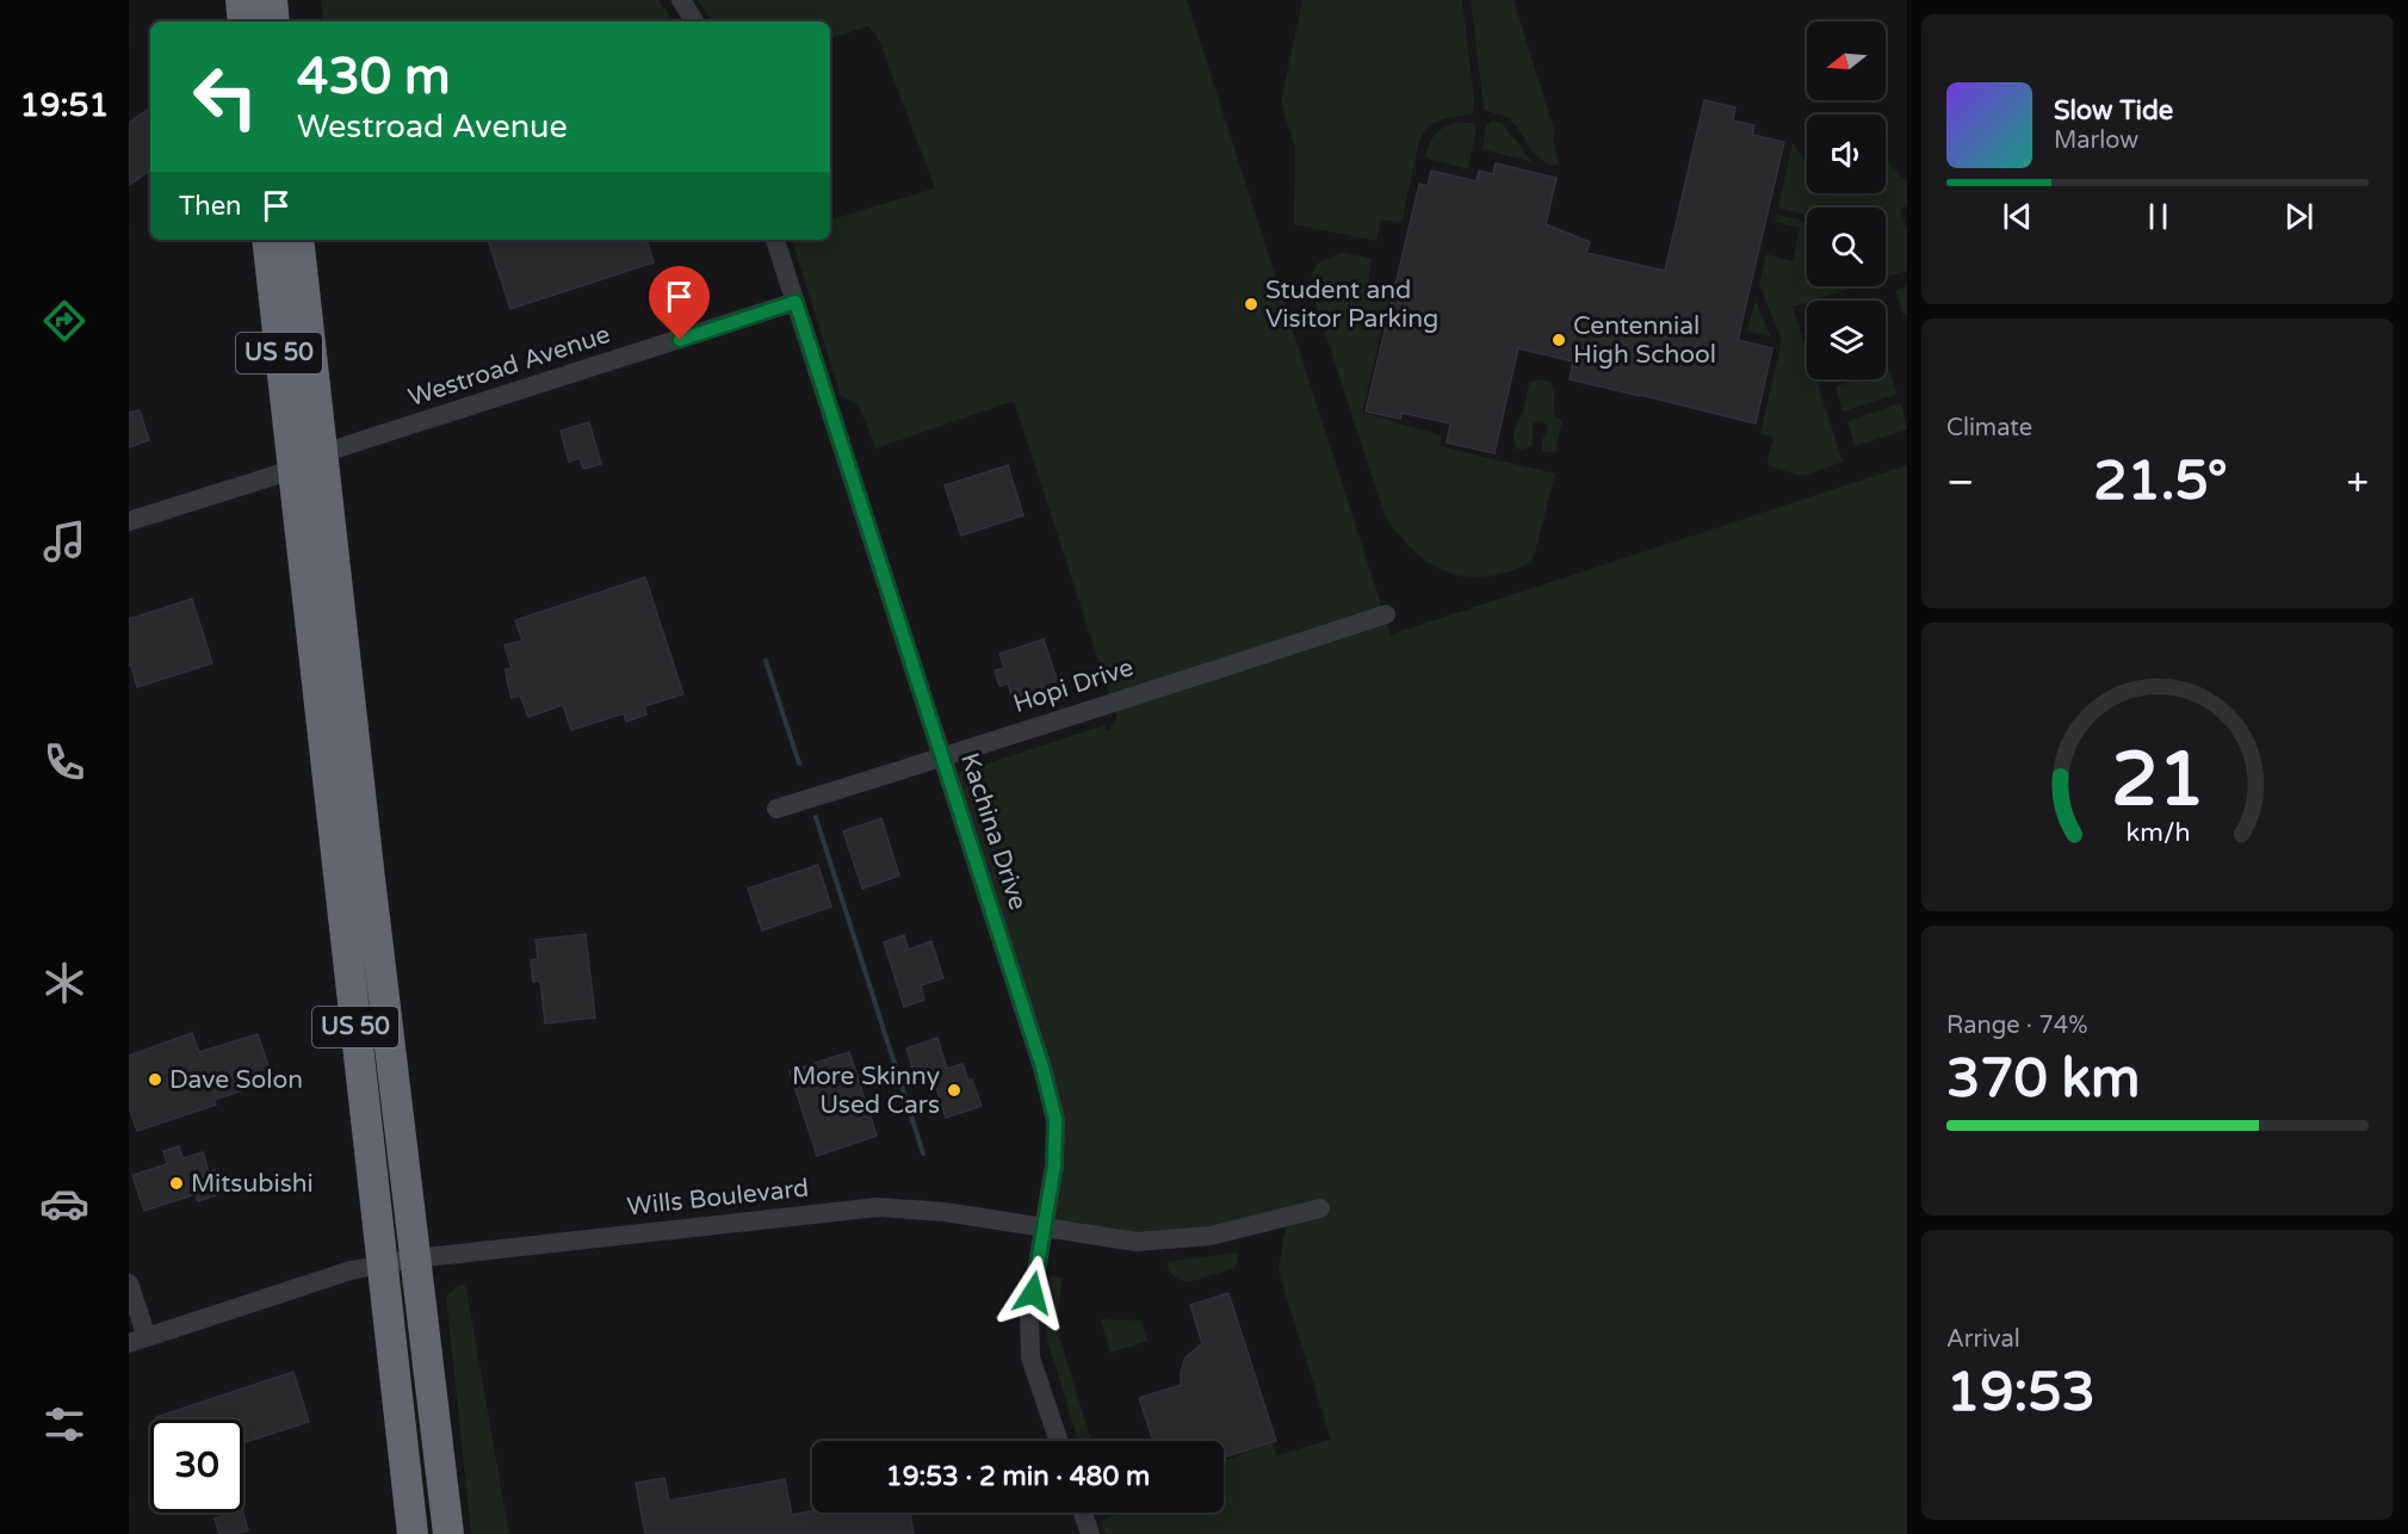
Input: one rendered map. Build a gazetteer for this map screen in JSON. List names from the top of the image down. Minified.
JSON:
{"streets":{"highway":["US 50"],"street":["Westroad Avenue","Hopi Drive","Kachina Drive","Wills Boulevard"]},"crossings":[["US 50","Westroad Avenue"],["US 50","Wills Boulevard"],["Westroad Avenue","Kachina Drive"],["Hopi Drive","Kachina Drive"],["Kachina Drive","Wills Boulevard"]],"places":["Student and Visitor Parking","Centennial High School","Dave Solon","More Skinny Used Cars","Mitsubishi"],"north":"left","page":{"tabs":"19:51","turn":["430 m","Westroad Avenue"],"song":["Slow Tide","Marlow"],"then":"Then","tile":["Climate",["Range · 74%","370 km"],["Arrival","19:53"]],"heat":["−","21.5°","+"],"limit":"30","trip":"19:53 · 2 min · 480 m","gauge":["21","km/h"]}}
